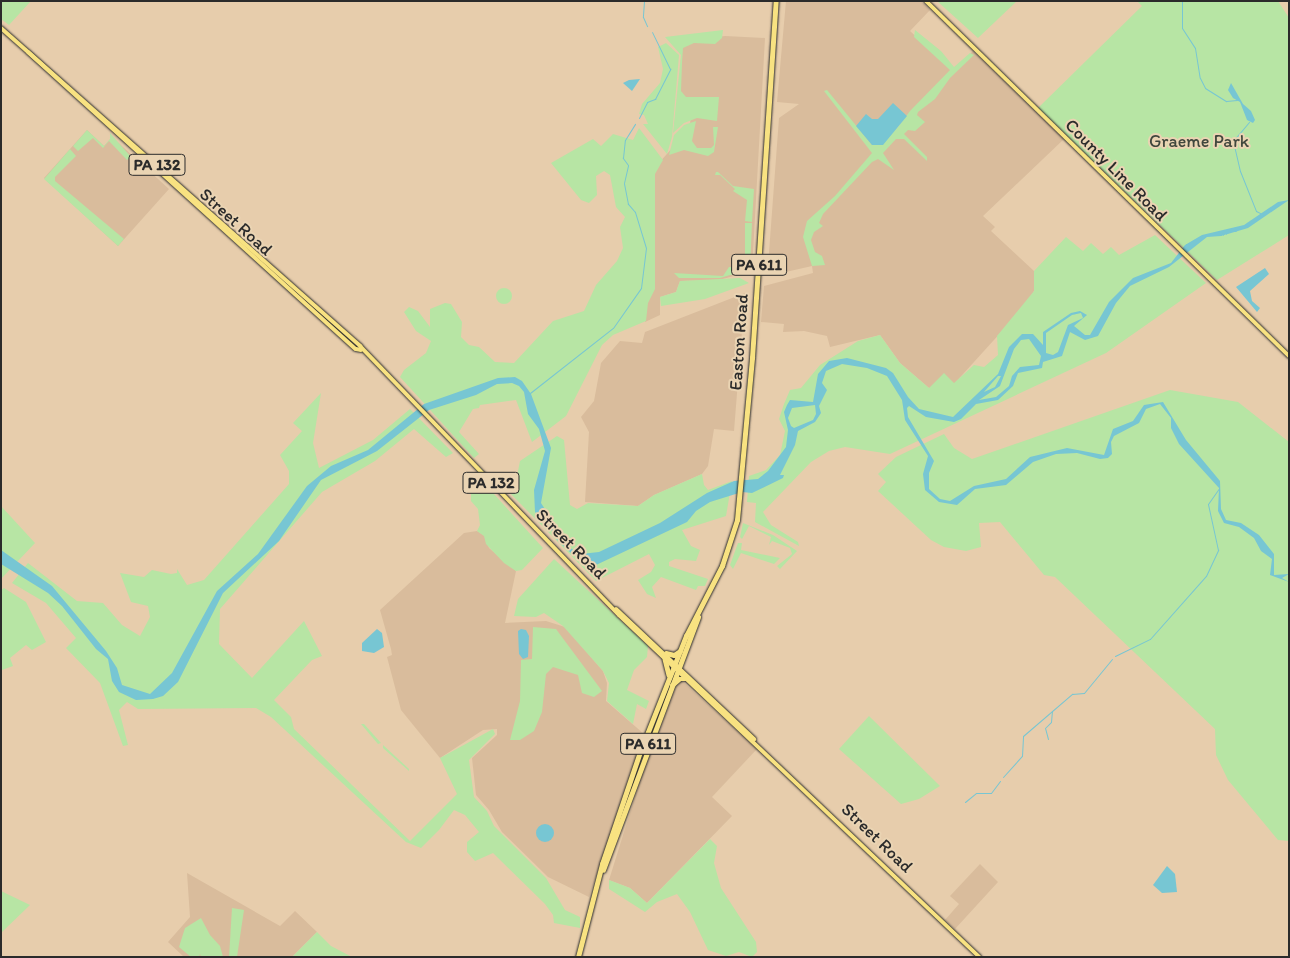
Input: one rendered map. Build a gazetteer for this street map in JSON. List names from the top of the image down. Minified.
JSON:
{"streets":{"highway":["PA 611","Easton Road"],"main road":["PA 132","County Line Road","Street Road"]},"crossings":[["Street Road","Easton Road"]],"parks":["Graeme Park"]}
